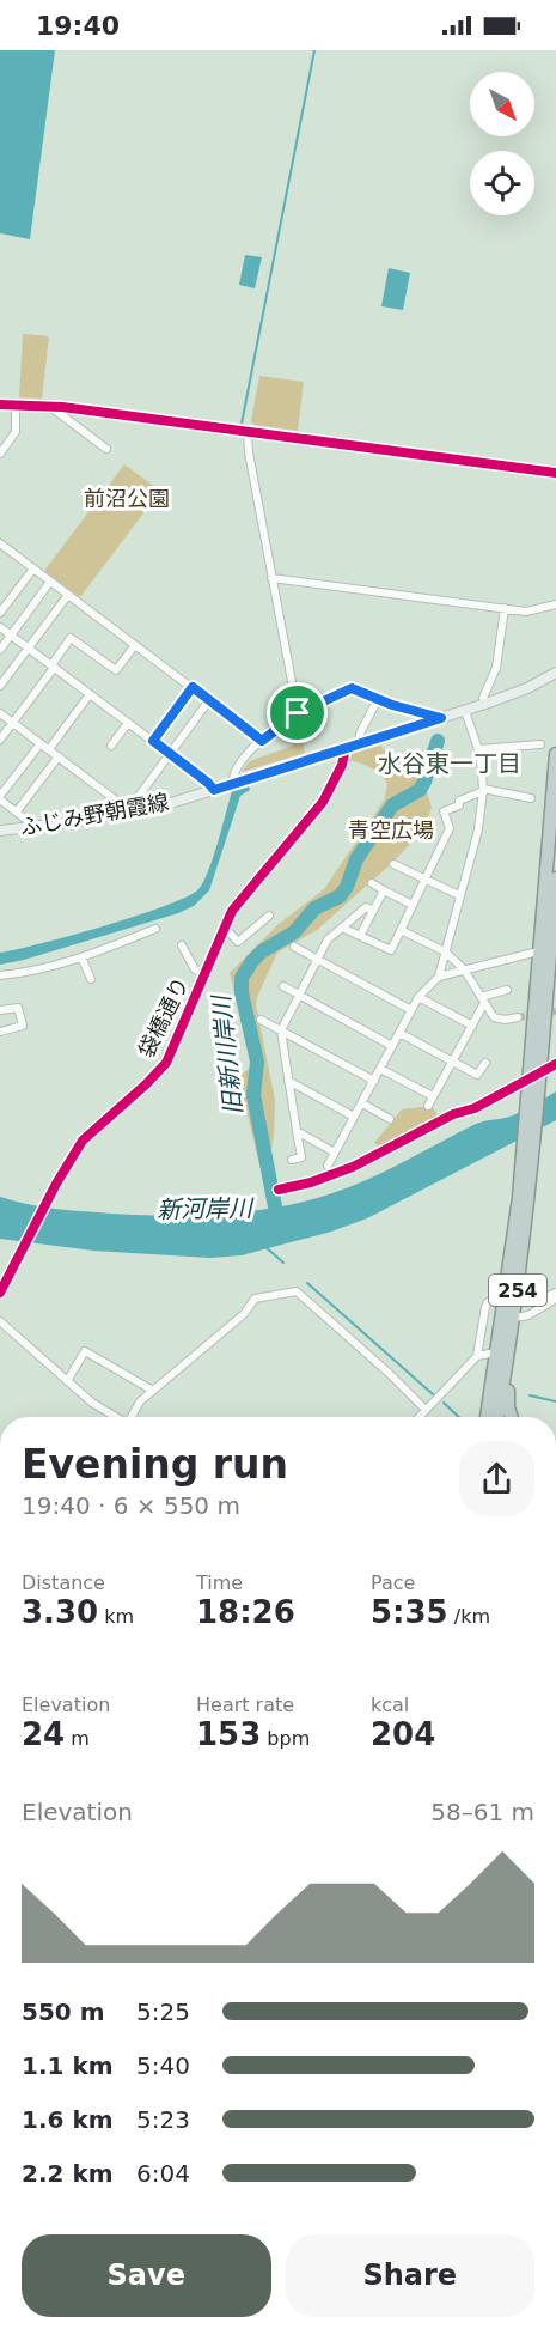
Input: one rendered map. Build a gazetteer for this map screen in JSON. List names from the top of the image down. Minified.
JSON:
{"streets":{"highway":["254"],"street":["ふじみ野朝霞線","袋橋通り"]},"crossings":[["ふじみ野朝霞線","袋橋通り"]],"districts":["水谷東一丁目"],"water":["旧新川岸川","新河岸川"],"parks":["前沼公園","青空広場"],"north":"bottom right","page":{"status":"19:40","heading":["Evening run","19:40 · 6 × 550 m"],"stats":[["Distance","3.30 km"],["Time","18:26"],["Pace","5:35 /km"],["Elevation","24 m"],["Heart rate","153 bpm"],["kcal","204"]],"chart":["Elevation","58–61 m"],"list":[{"name":"550 m","note":"5:25"},{"name":"1.1 km","note":"5:40"},{"name":"1.6 km","note":"5:23"},{"name":"2.2 km","note":"6:04"}],"buttons":["Save","Share"]}}
